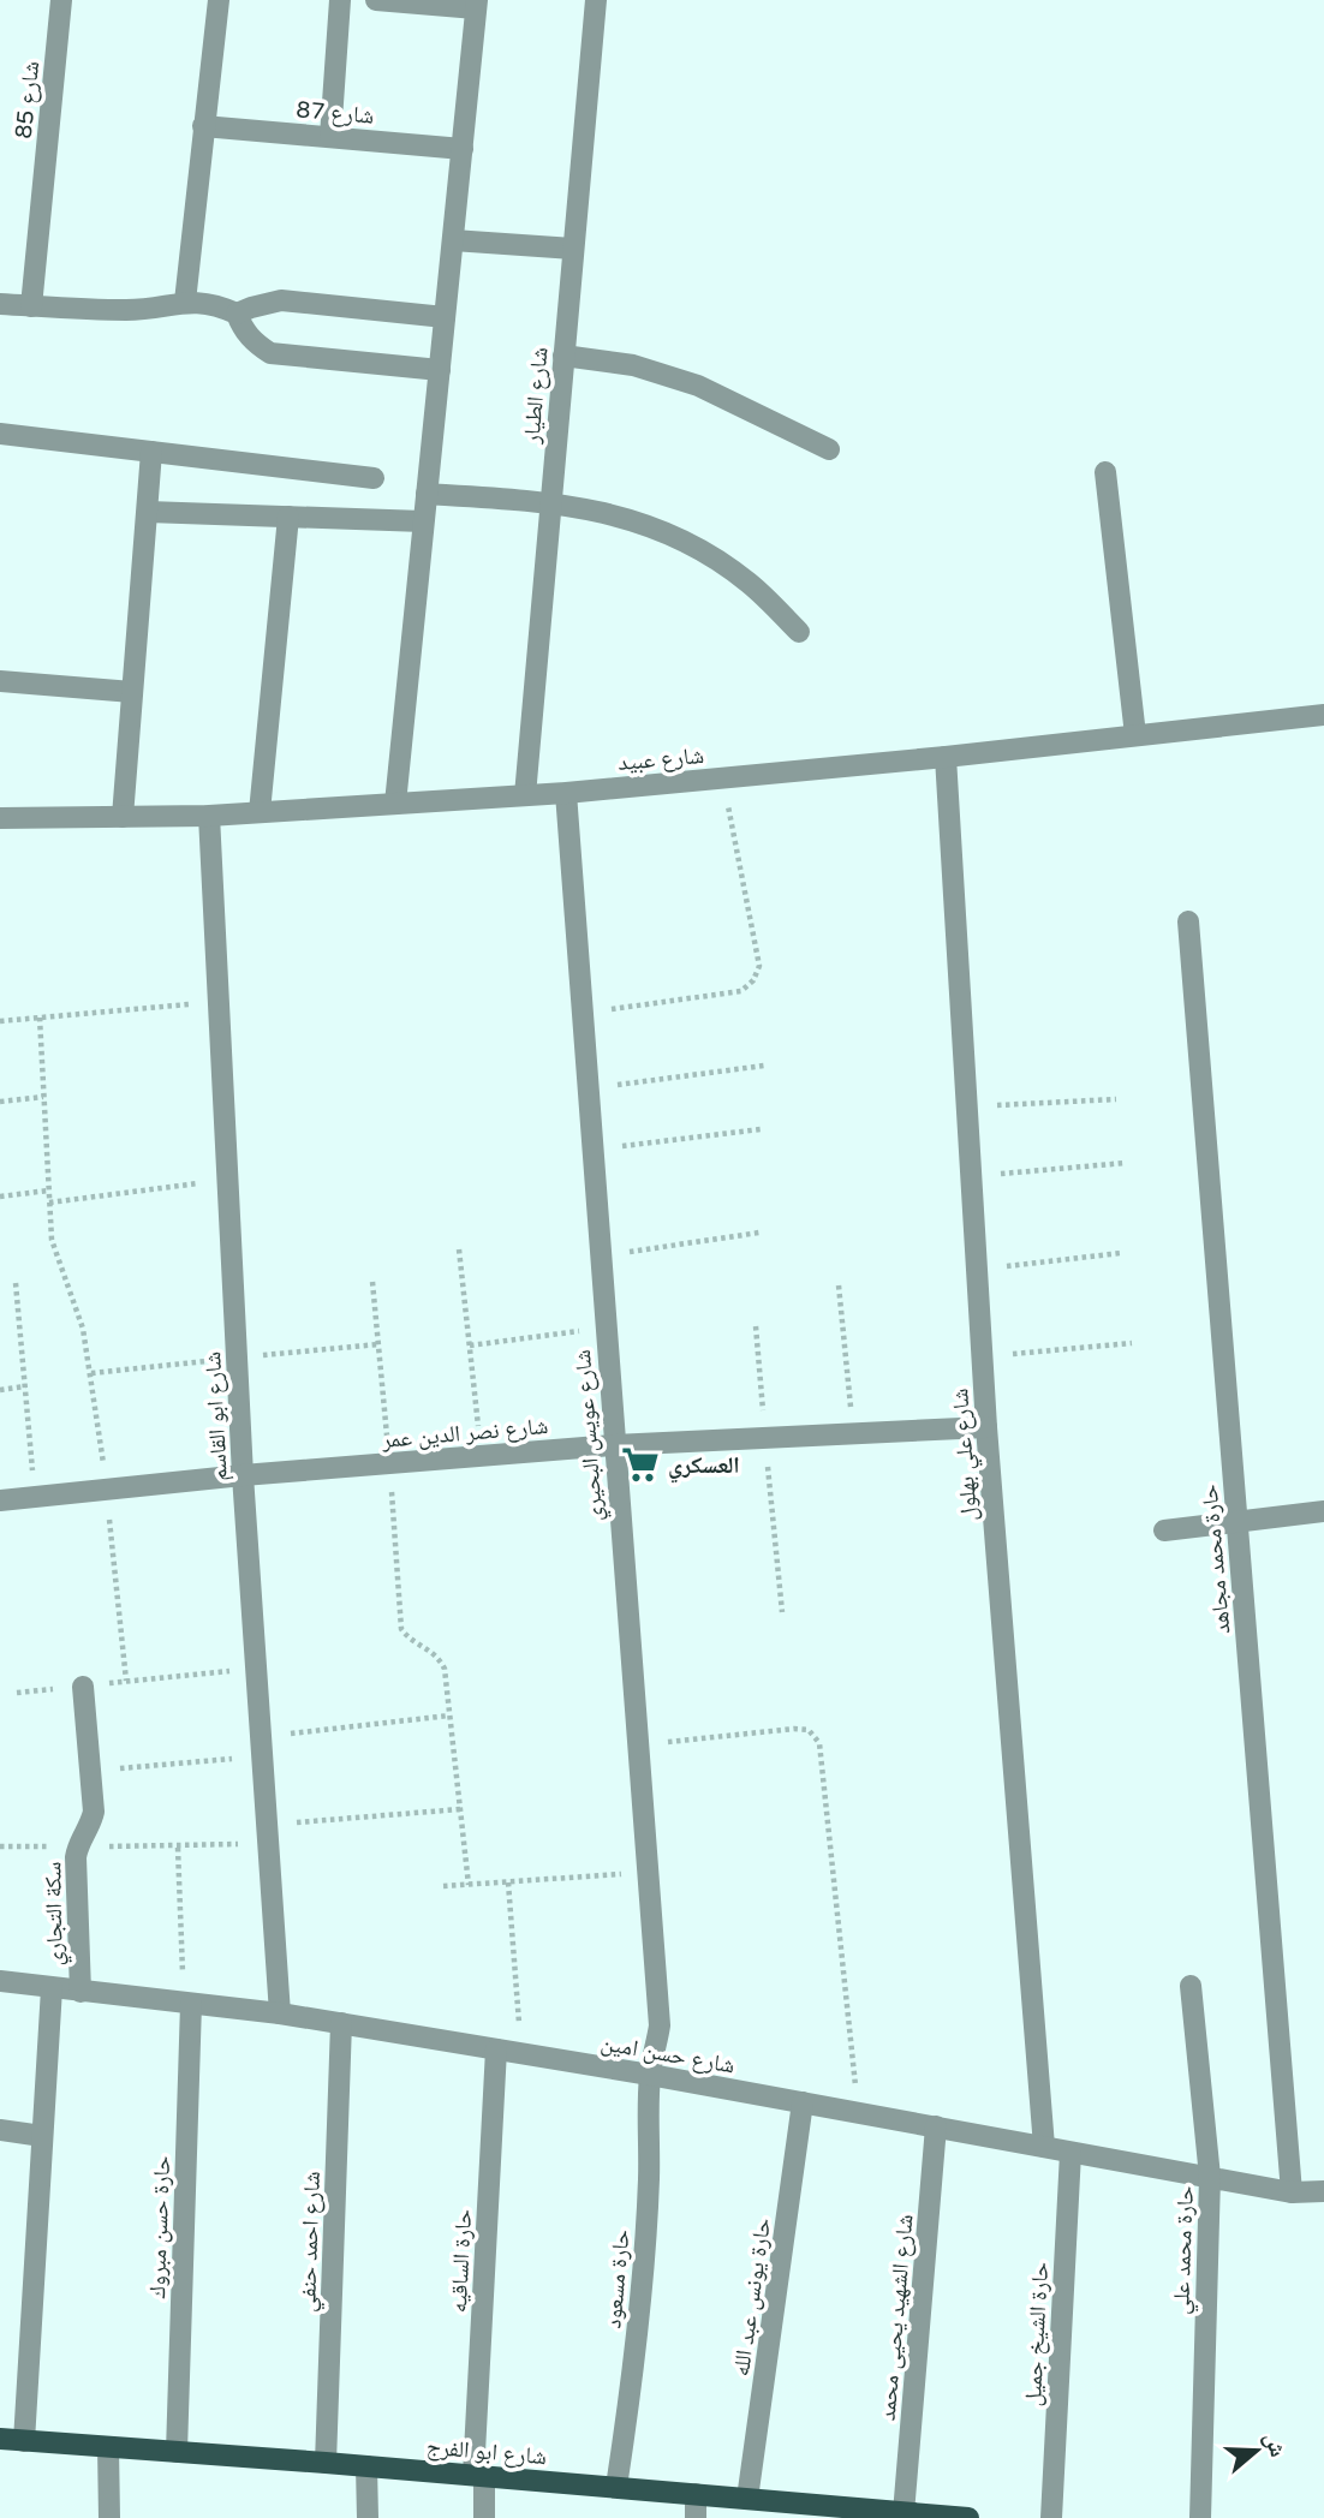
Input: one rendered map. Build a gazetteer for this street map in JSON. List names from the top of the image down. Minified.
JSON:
{"streets":{"main road":["شارع ابو الفرج"],"street":["شارع 85","شارع 87","شارع الطيار","شارع عبيد","شارع ابو القاسم","شارع نصر الدين عمر","شارع عويس البحيري","شارع علي بهلول","حارة محمد مجاهد","سكة التجاري","شارع حسن امين","حارة حسن مبروك","شارع احمد حنفي","حارة محمد علي","حارة الساقيه","حارة مسعود","حارة يونس عبد الله","شارع الشهيد يحيى محمد","حارة الشيخ جميل"]},"crossings":[["شارع الطيار","شارع عبيد"],["شارع عبيد","شارع ابو القاسم"],["شارع عبيد","شارع عويس البحيري"],["شارع عبيد","شارع علي بهلول"],["شارع ابو القاسم","شارع نصر الدين عمر"],["شارع ابو القاسم","شارع حسن امين"],["شارع نصر الدين عمر","شارع عويس البحيري"],["شارع نصر الدين عمر","شارع علي بهلول"],["شارع عويس البحيري","شارع حسن امين"],["شارع عويس البحيري","حارة مسعود"],["شارع علي بهلول","شارع حسن امين"],["حارة محمد مجاهد","شارع حسن امين"],["سكة التجاري","شارع حسن امين"],["شارع حسن امين","حارة حسن مبروك"],["شارع حسن امين","شارع احمد حنفي"],["شارع حسن امين","حارة محمد علي"],["شارع حسن امين","حارة الساقيه"],["شارع حسن امين","حارة مسعود"],["شارع حسن امين","حارة يونس عبد الله"],["شارع حسن امين","شارع الشهيد يحيى محمد"],["شارع حسن امين","حارة الشيخ جميل"],["حارة حسن مبروك","شارع ابو الفرج"],["شارع احمد حنفي","شارع ابو الفرج"],["حارة الساقيه","شارع ابو الفرج"],["حارة مسعود","شارع ابو الفرج"],["حارة يونس عبد الله","شارع ابو الفرج"],["شارع الشهيد يحيى محمد","شارع ابو الفرج"]],"places":{"supermarket":["العسكري"]},"north":"right"}
